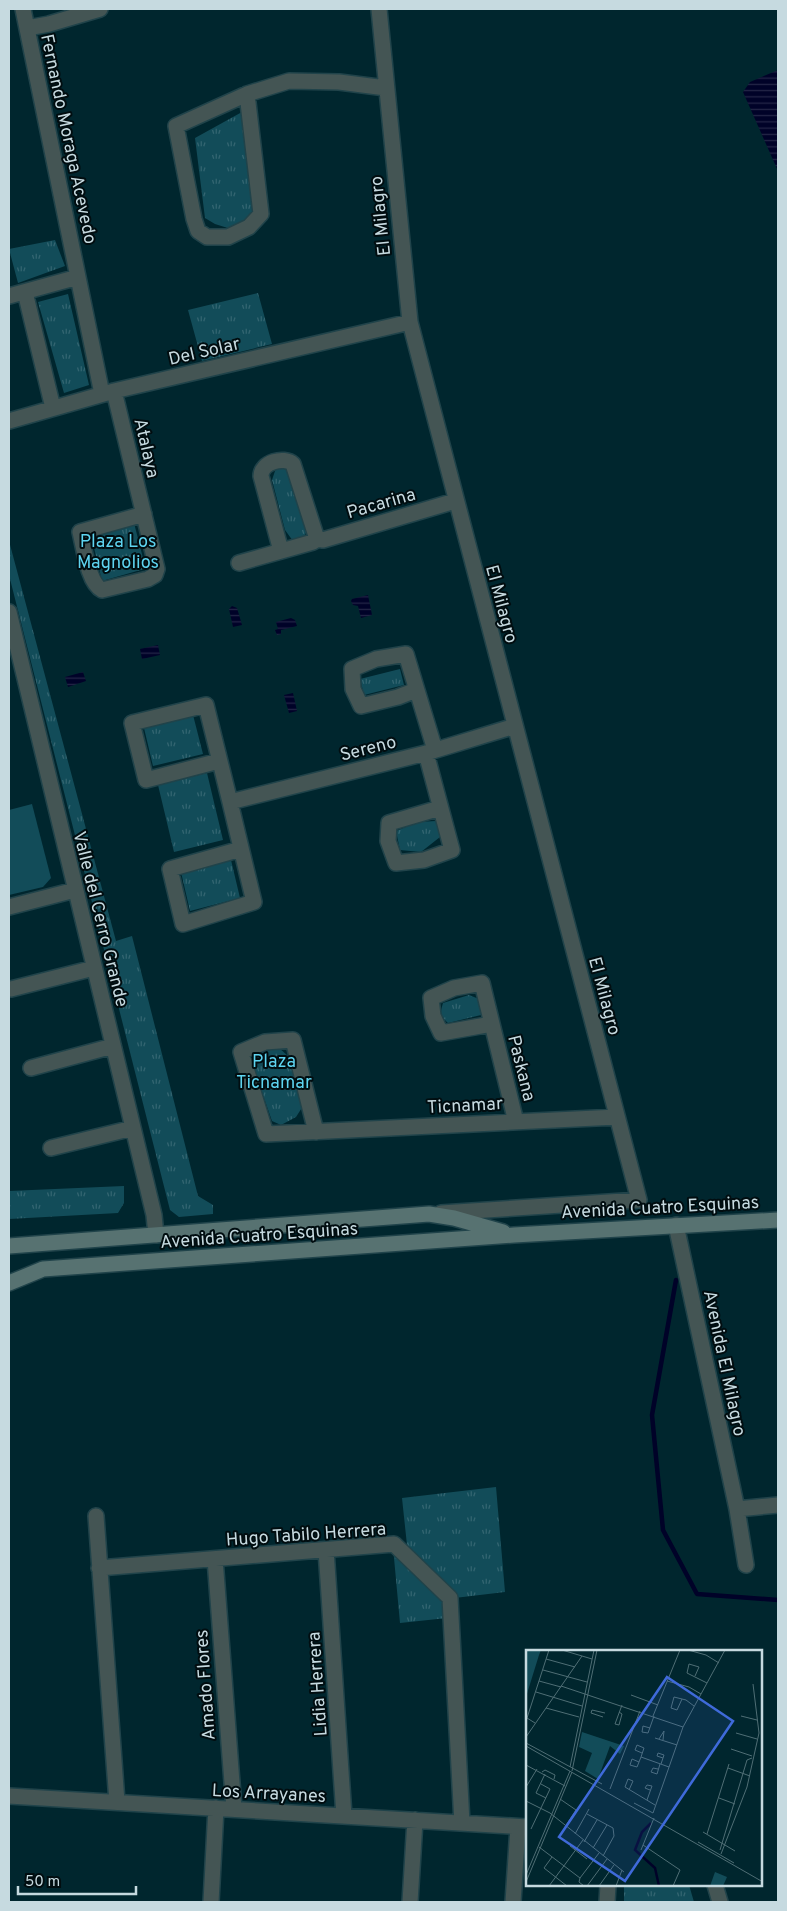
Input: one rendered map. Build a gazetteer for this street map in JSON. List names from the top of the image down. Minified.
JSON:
{"streets":{"main road":["Avenida Cuatro Esquinas"],"street":["Fernando Moraga Acevedo","El Milagro","Del Solar","Atalaya","Pacarina","Sereno","Valle del Cerro Grande","Paskana","Ticnamar","Avenida El Milagro","Hugo Tabilo Herrera","Lidia Herrera","Amado Flores","Los Arrayanes"]},"crossings":[["Fernando Moraga Acevedo","Del Solar"],["Fernando Moraga Acevedo","Atalaya"],["El Milagro","Del Solar"],["El Milagro","Pacarina"],["El Milagro","Sereno"],["El Milagro","Ticnamar"],["El Milagro","Avenida Cuatro Esquinas"],["Del Solar","Atalaya"],["Valle del Cerro Grande","Avenida Cuatro Esquinas"],["Paskana","Ticnamar"],["Avenida Cuatro Esquinas","Avenida El Milagro"],["Hugo Tabilo Herrera","Lidia Herrera"],["Hugo Tabilo Herrera","Amado Flores"],["Hugo Tabilo Herrera","Los Arrayanes"],["Lidia Herrera","Los Arrayanes"],["Amado Flores","Los Arrayanes"]],"parks":["Plaza Los Magnolios","Plaza Ticnamar"],"scale_bar":"50 m"}
